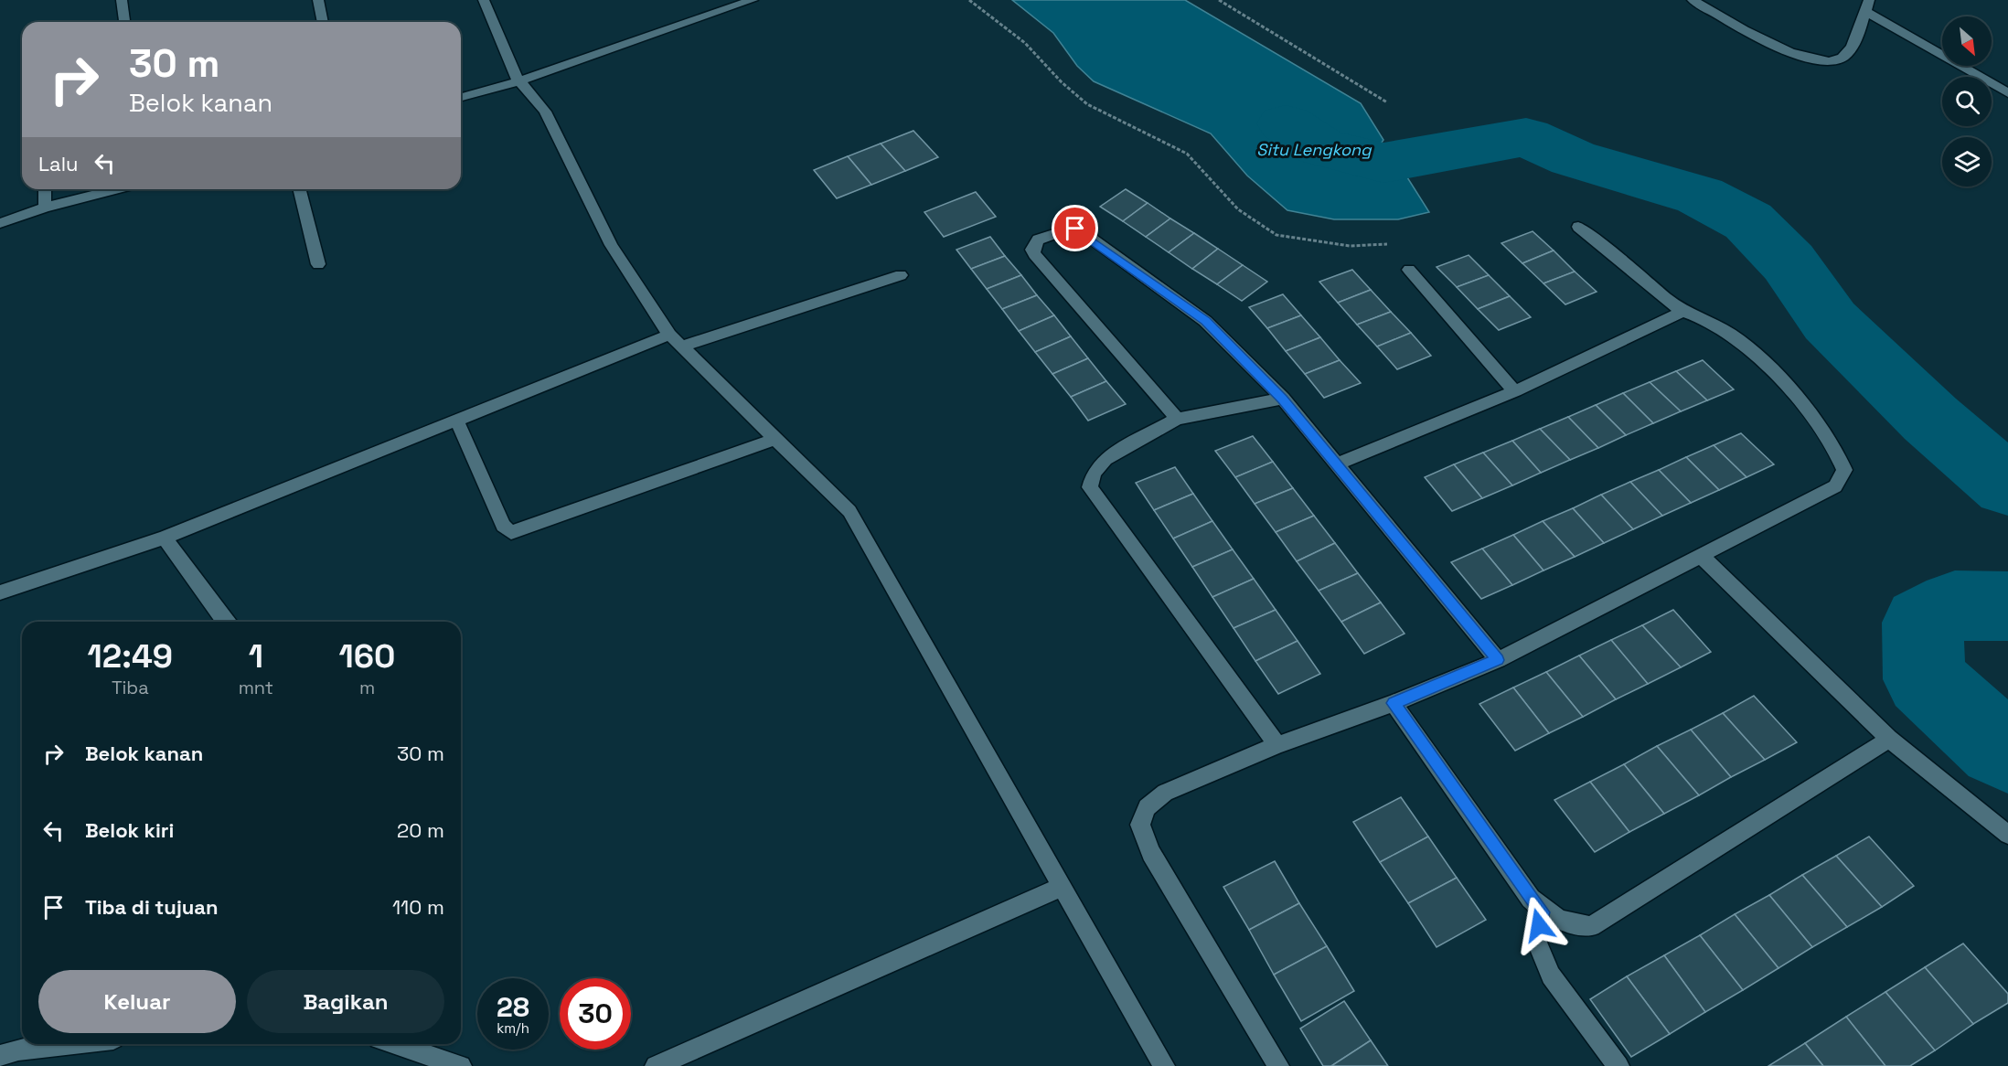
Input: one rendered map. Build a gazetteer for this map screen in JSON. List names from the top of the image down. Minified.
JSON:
{"water":["Situ Lengkong"],"north":"bottom right","page":{"turn":["30 m","Belok kanan"],"then":"Lalu","eta":["12:49","Tiba","1","mnt","160","m"],"list":[{"name":"Belok kanan","value":"30 m"},{"name":"Belok kiri","value":"20 m"},{"name":"Tiba di tujuan","value":"110 m"}],"buttons":["Keluar","Bagikan"],"speed":"28 km/h","limit":"30"}}
